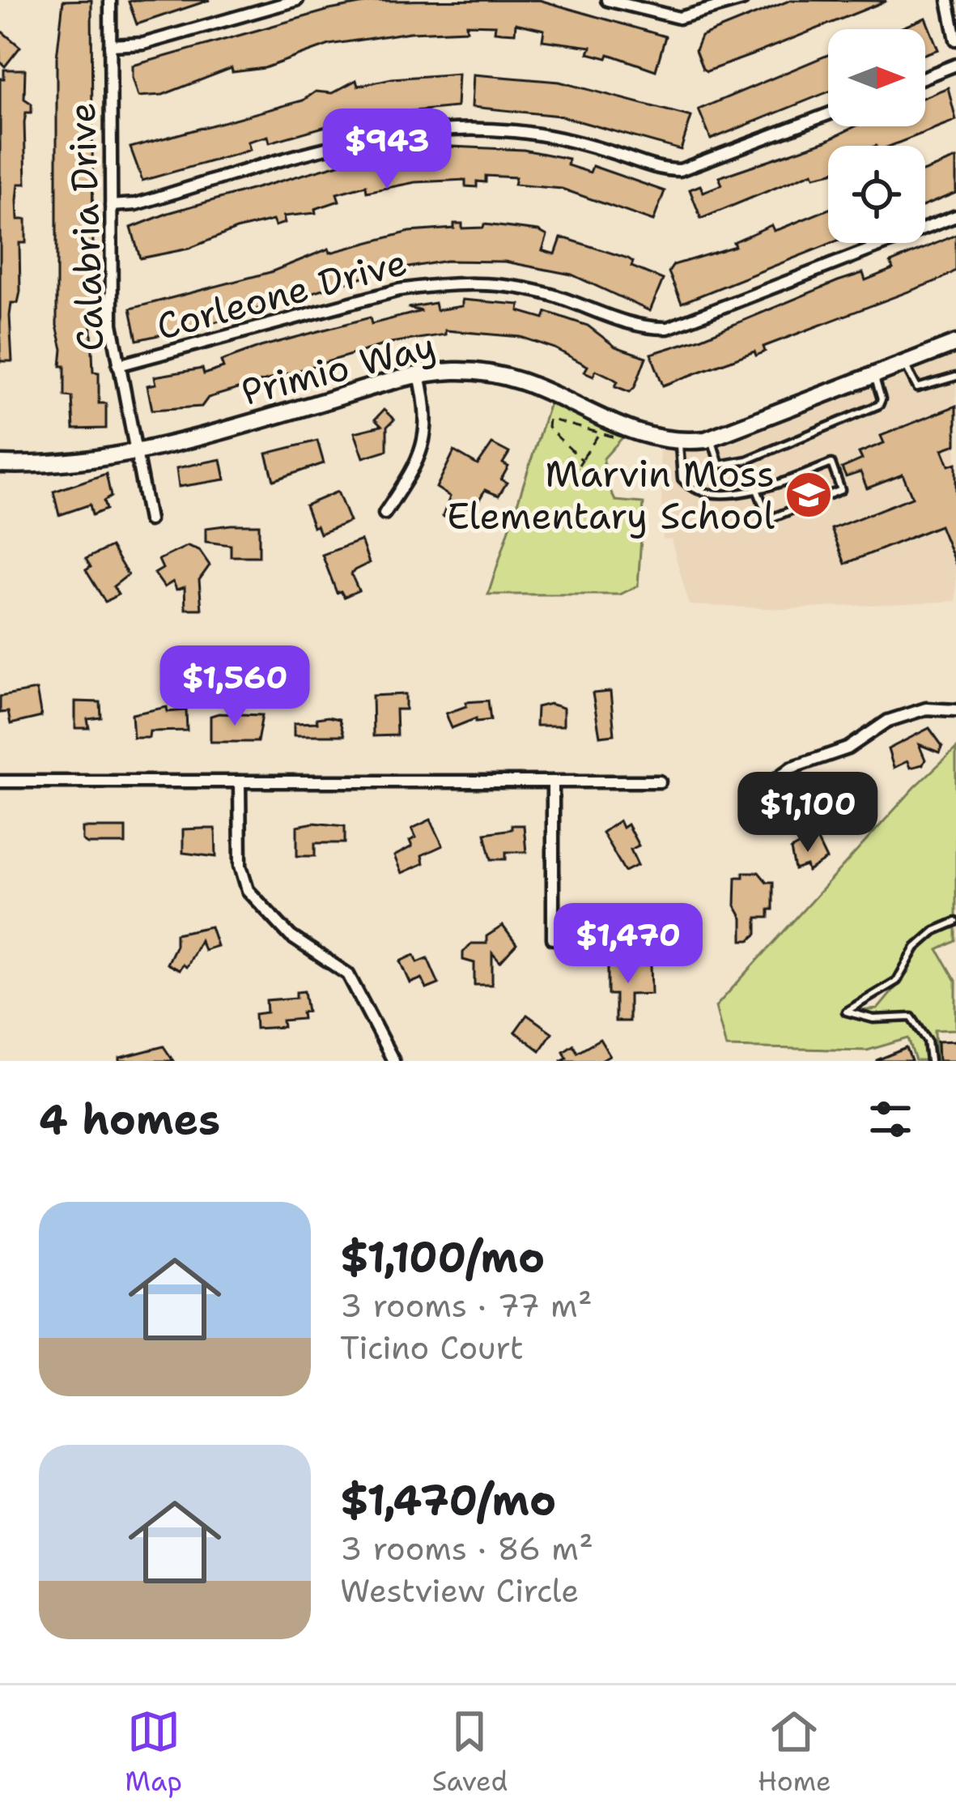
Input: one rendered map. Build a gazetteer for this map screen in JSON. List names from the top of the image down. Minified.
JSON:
{"streets":{"street":["Calabria Drive","Corleone Drive","Primio Way"]},"crossings":[["Calabria Drive","Corleone Drive"],["Calabria Drive","Primio Way"]],"places":{"school or university":["Marvin Moss Elementary School"]},"north":"right","page":{"price":["$943","$1,560","$1,100","$1,470"],"heading":"4 homes","list":[{"name":"$1,100/mo","note":"3 rooms · 77 m² · Ticino Court"},{"name":"$1,470/mo","note":"3 rooms · 86 m² · Westview Circle"}],"tabs":["Map","Saved","Home"]}}
